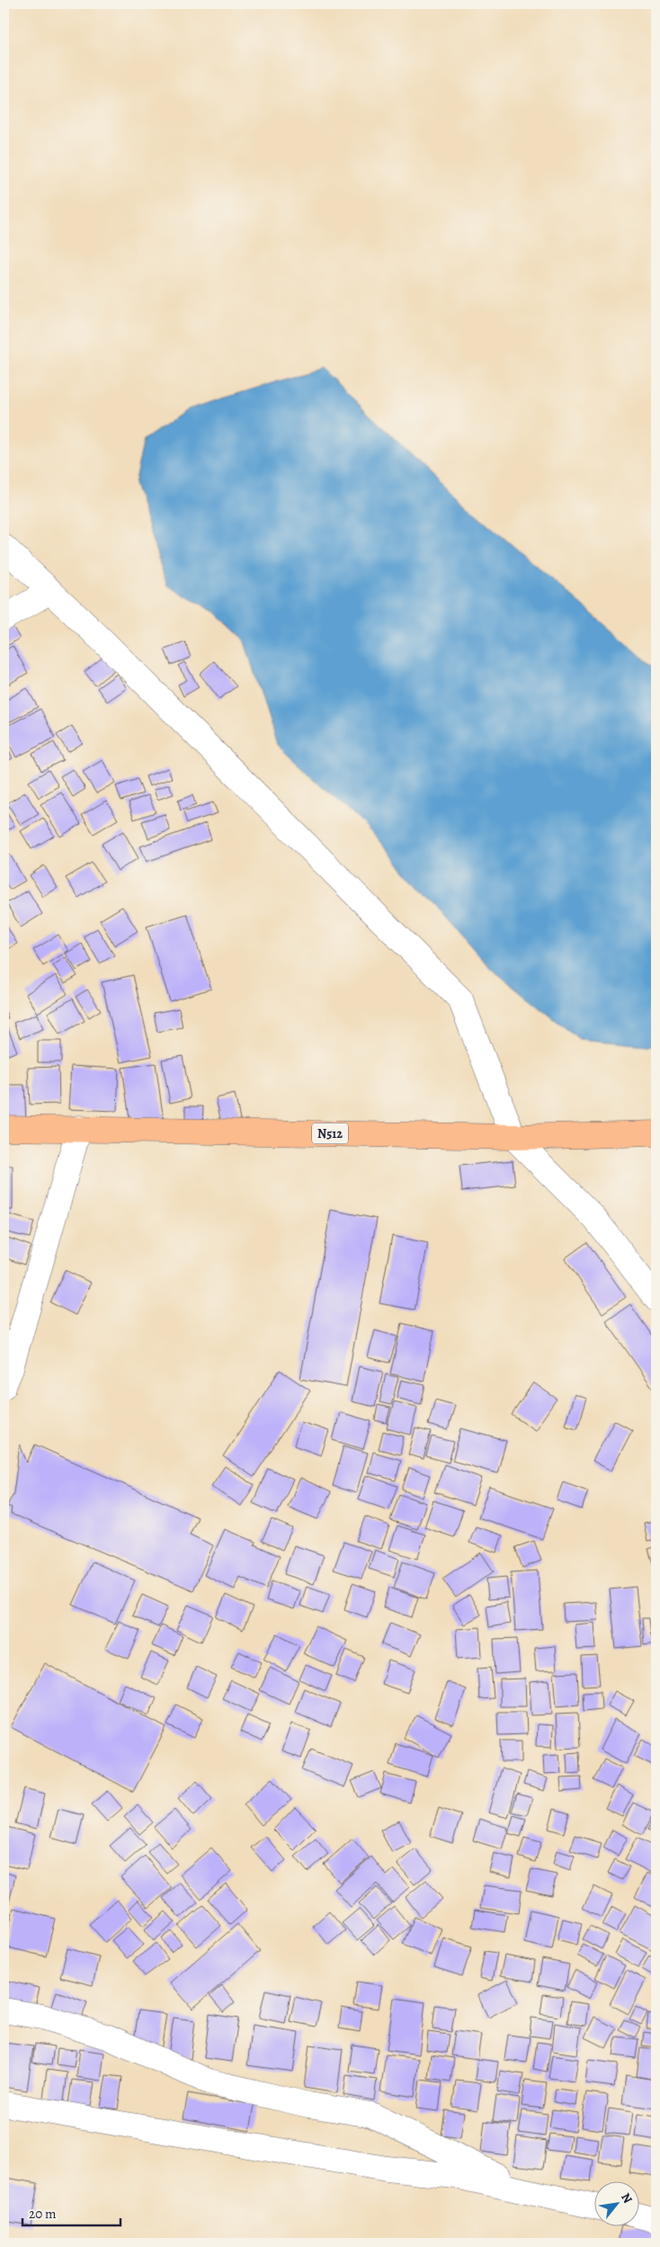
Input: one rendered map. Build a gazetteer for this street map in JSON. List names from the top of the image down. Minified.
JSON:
{"streets":{"highway":["N512"]},"scale_bar":"20 m","north":"top right"}
